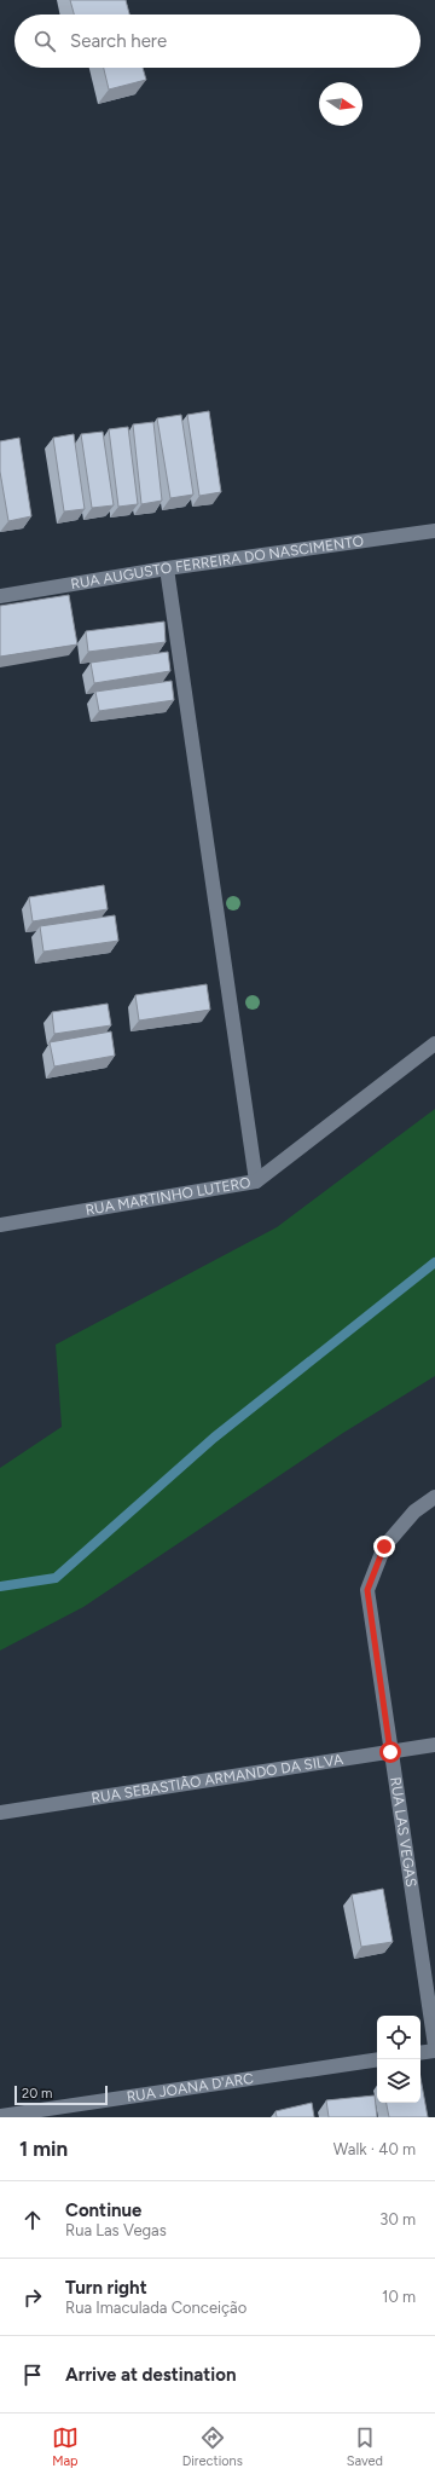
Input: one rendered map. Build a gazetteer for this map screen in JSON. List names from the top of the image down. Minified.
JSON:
{"streets":{"street":["RUA AUGUSTO FERREIRA DO NASCIMENTO","RUA MARTINHO LUTERO","RUA SEBASTIÃO ARMANDO DA SILVA","RUA LAS VEGAS","RUA JOANA D'ARC"]},"crossings":[["RUA SEBASTIÃO ARMANDO DA SILVA","RUA LAS VEGAS"]],"scale_bar":"20 m","north":"right","page":{"search":"Search here","scale":"20 m","heading":["1 min","Walk · 40 m"],"list":[["Continue","Rua Las Vegas","30 m"],["Turn right","Rua Imaculada Conceição","10 m"],"Arrive at destination"],"nav":["Map","Directions","Saved"]}}
